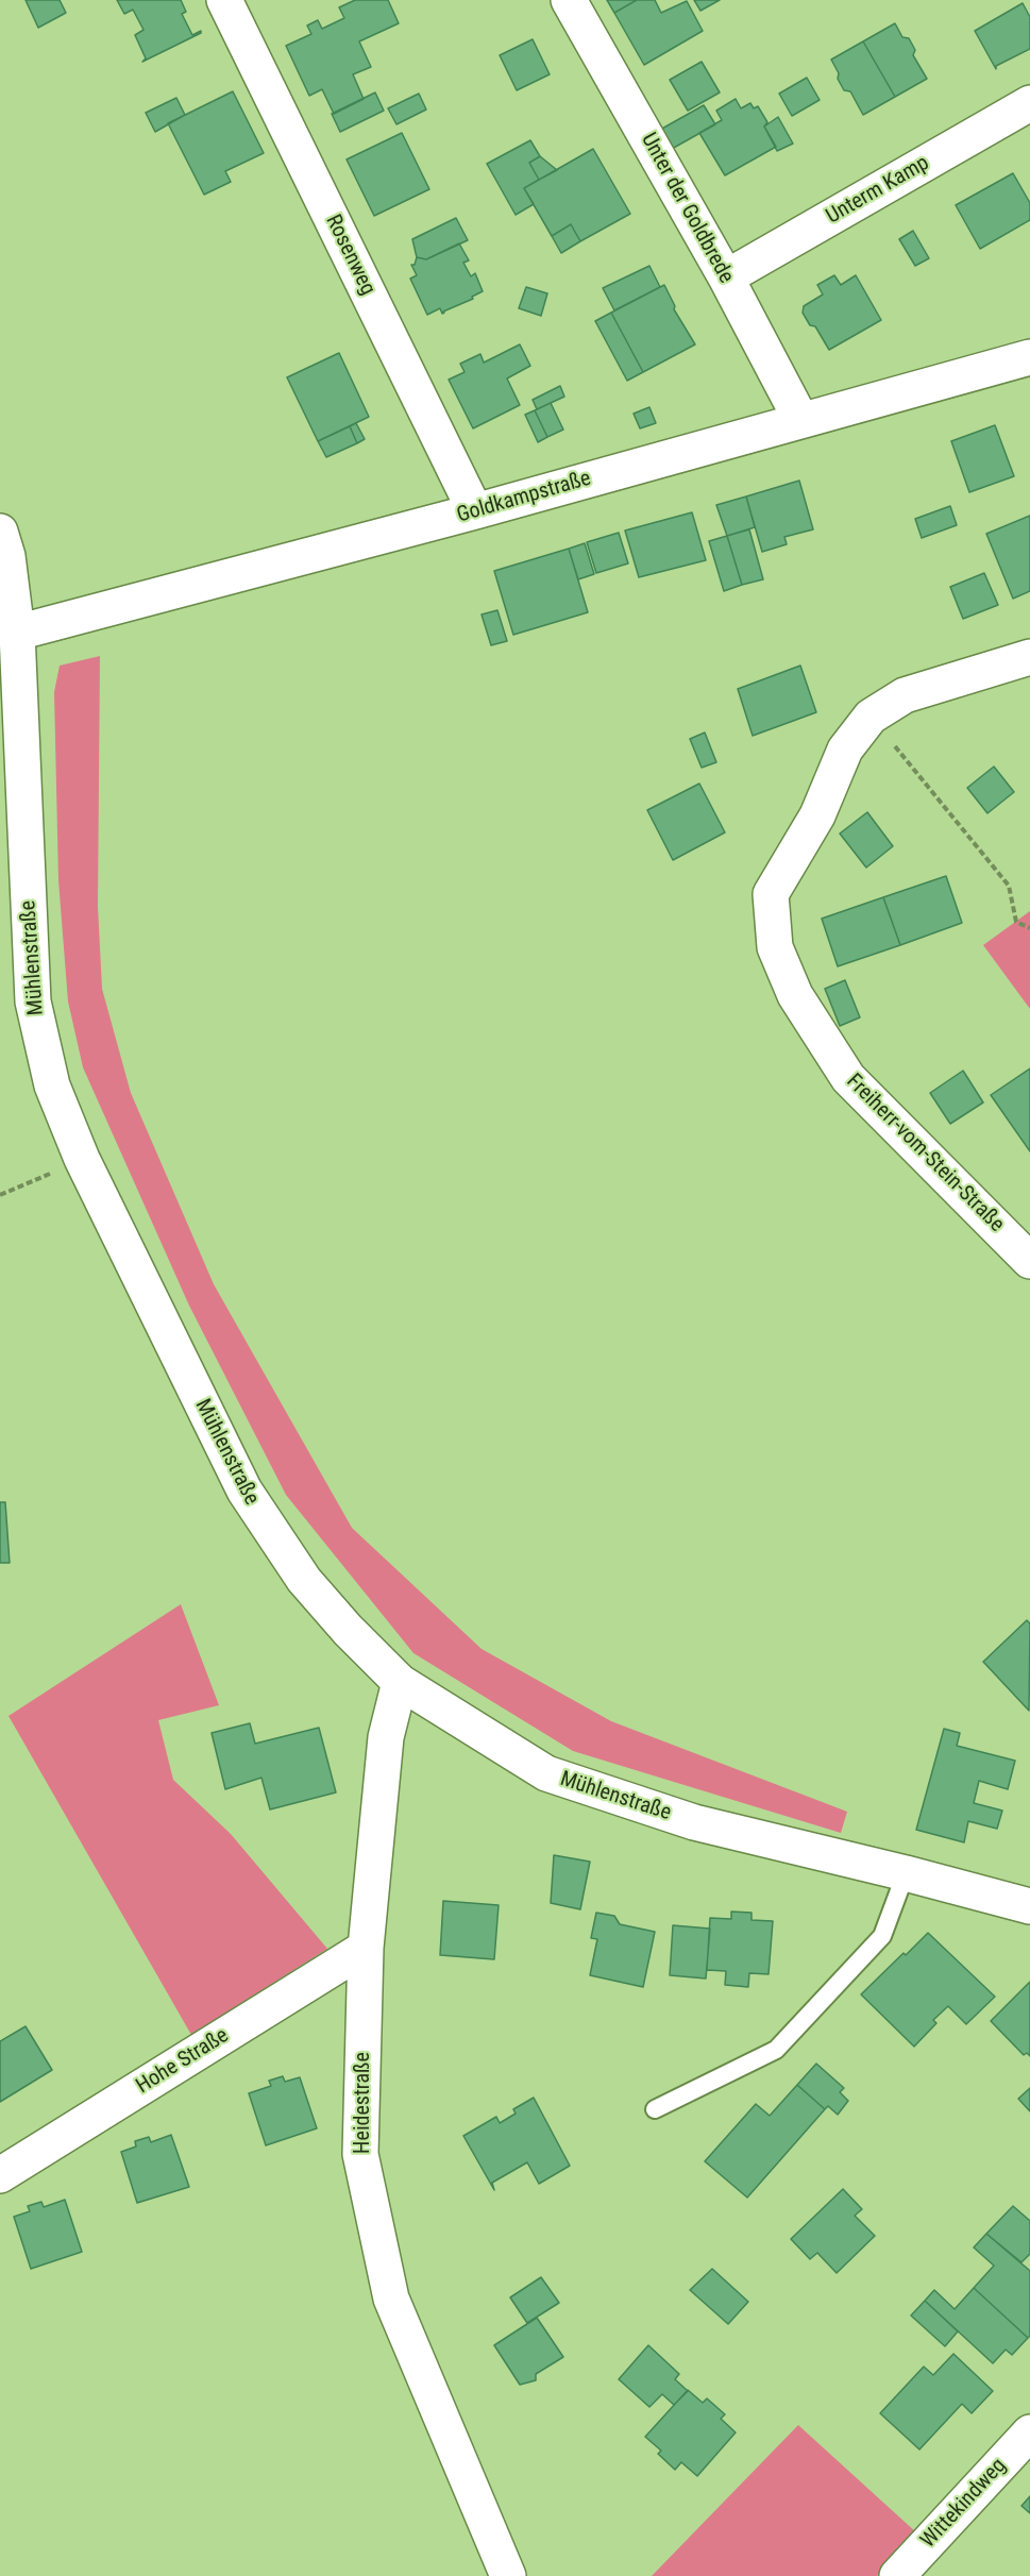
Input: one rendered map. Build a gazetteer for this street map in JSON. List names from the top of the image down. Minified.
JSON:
{"streets":{"street":["Unterm Kamp","Unter der Goldbrede","Rosenweg","Goldkampstraße","Mühlenstraße","Freiherr-vom-Stein-Straße","Hohe Straße","Heidestraße","Wittekindweg"]},"crossings":[["Unterm Kamp","Unter der Goldbrede"],["Unter der Goldbrede","Goldkampstraße"],["Rosenweg","Goldkampstraße"],["Goldkampstraße","Mühlenstraße"],["Mühlenstraße","Heidestraße"],["Hohe Straße","Heidestraße"]]}
